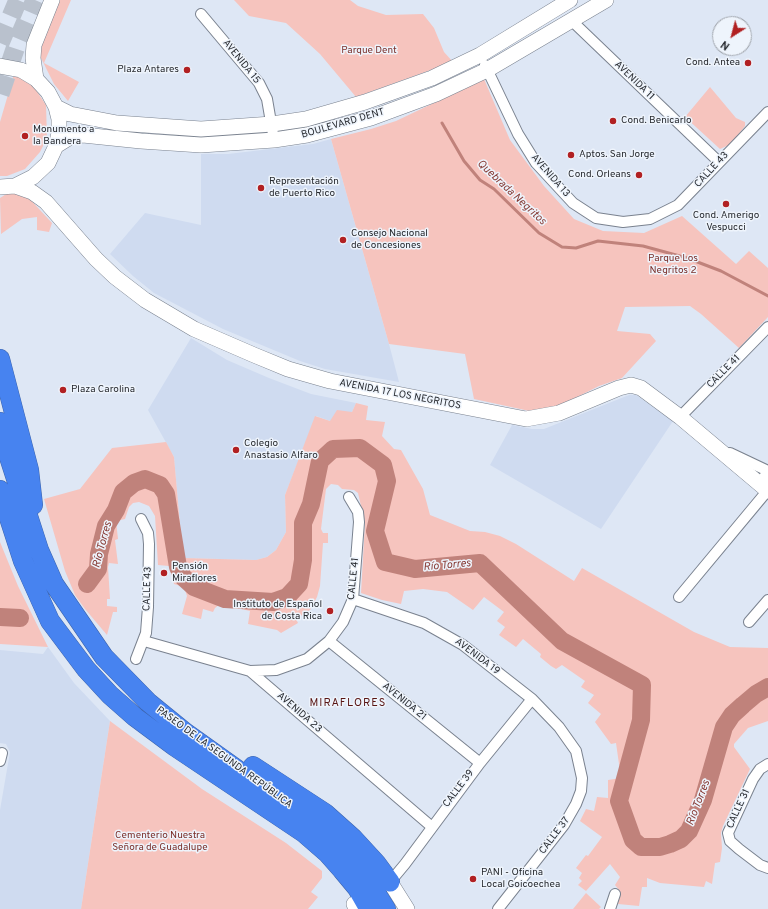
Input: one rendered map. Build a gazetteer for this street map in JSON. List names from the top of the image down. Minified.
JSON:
{"streets":{"highway":["PASEO DE LA SEGUNDA REPÚBLICA"],"street":["AVENIDA 15","AVENIDA 11","BOULEVARD DENT","CALLE 43","AVENIDA 13","CALLE 41","AVENIDA 17 LOS NEGRITOS","AVENIDA 19","AVENIDA 21","AVENIDA 23","CALLE 39","CALLE 31","CALLE 37"]},"crossings":[["AVENIDA 15","BOULEVARD DENT"],["AVENIDA 11","BOULEVARD DENT"],["AVENIDA 11","CALLE 43"],["BOULEVARD DENT","AVENIDA 13"],["CALLE 43","AVENIDA 13"],["CALLE 43","AVENIDA 23"],["CALLE 41","AVENIDA 17 LOS NEGRITOS"],["CALLE 41","AVENIDA 19"],["CALLE 41","AVENIDA 21"],["CALLE 41","AVENIDA 23"],["AVENIDA 19","CALLE 39"],["AVENIDA 19","CALLE 37"],["AVENIDA 21","CALLE 39"],["AVENIDA 23","CALLE 39"]],"districts":["MIRAFLORES"],"water":["Quebrada Negritos","Río Torres"],"parks":["Parque Dent","Parque Los Negritos 2","Cementerio Nuestra Señora de Guadalupe"],"places":["Cond. Antea","Plaza Antares","Cond. Benicarlo","Monumento a la Bandera","Aptos. San Jorge","Cond. Orleans","Representación de Puerto Rico","Cond. Amerigo Vespucci","Consejo Nacional de Concesiones","Plaza Carolina","Colegio Anastasio Alfaro","Pensión Miraflores","Instituto de Español de Costa Rica","PANI - Oficina Local Goicoechea"],"north":"bottom left"}
